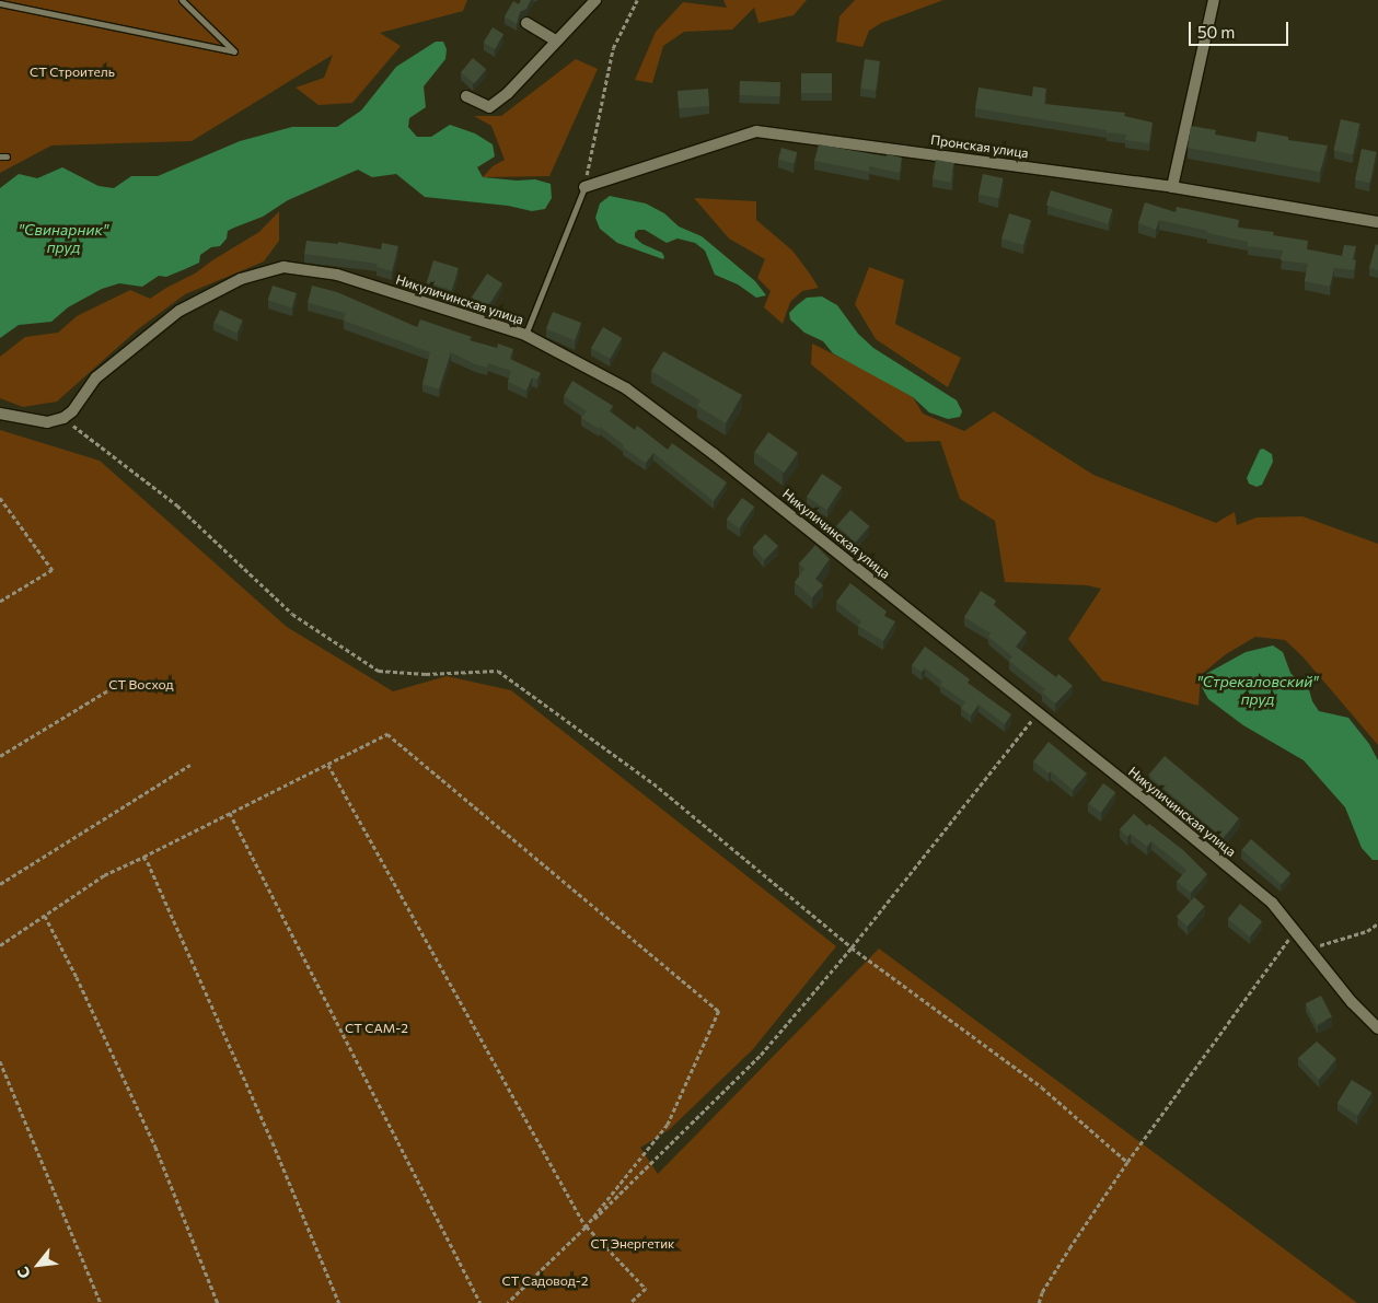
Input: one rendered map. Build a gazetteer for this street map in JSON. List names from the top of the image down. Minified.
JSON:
{"streets":{"street":["Пронская улица","Никуличинская улица"]},"water":["\"Свинарник\" пруд","\"Стрекаловский\" пруд"],"parks":["СТ Строитель","СТ Восход","СТ САМ-2","СТ Энергетик","СТ Садовод-2"],"scale_bar":"50 m","north":"bottom left"}
